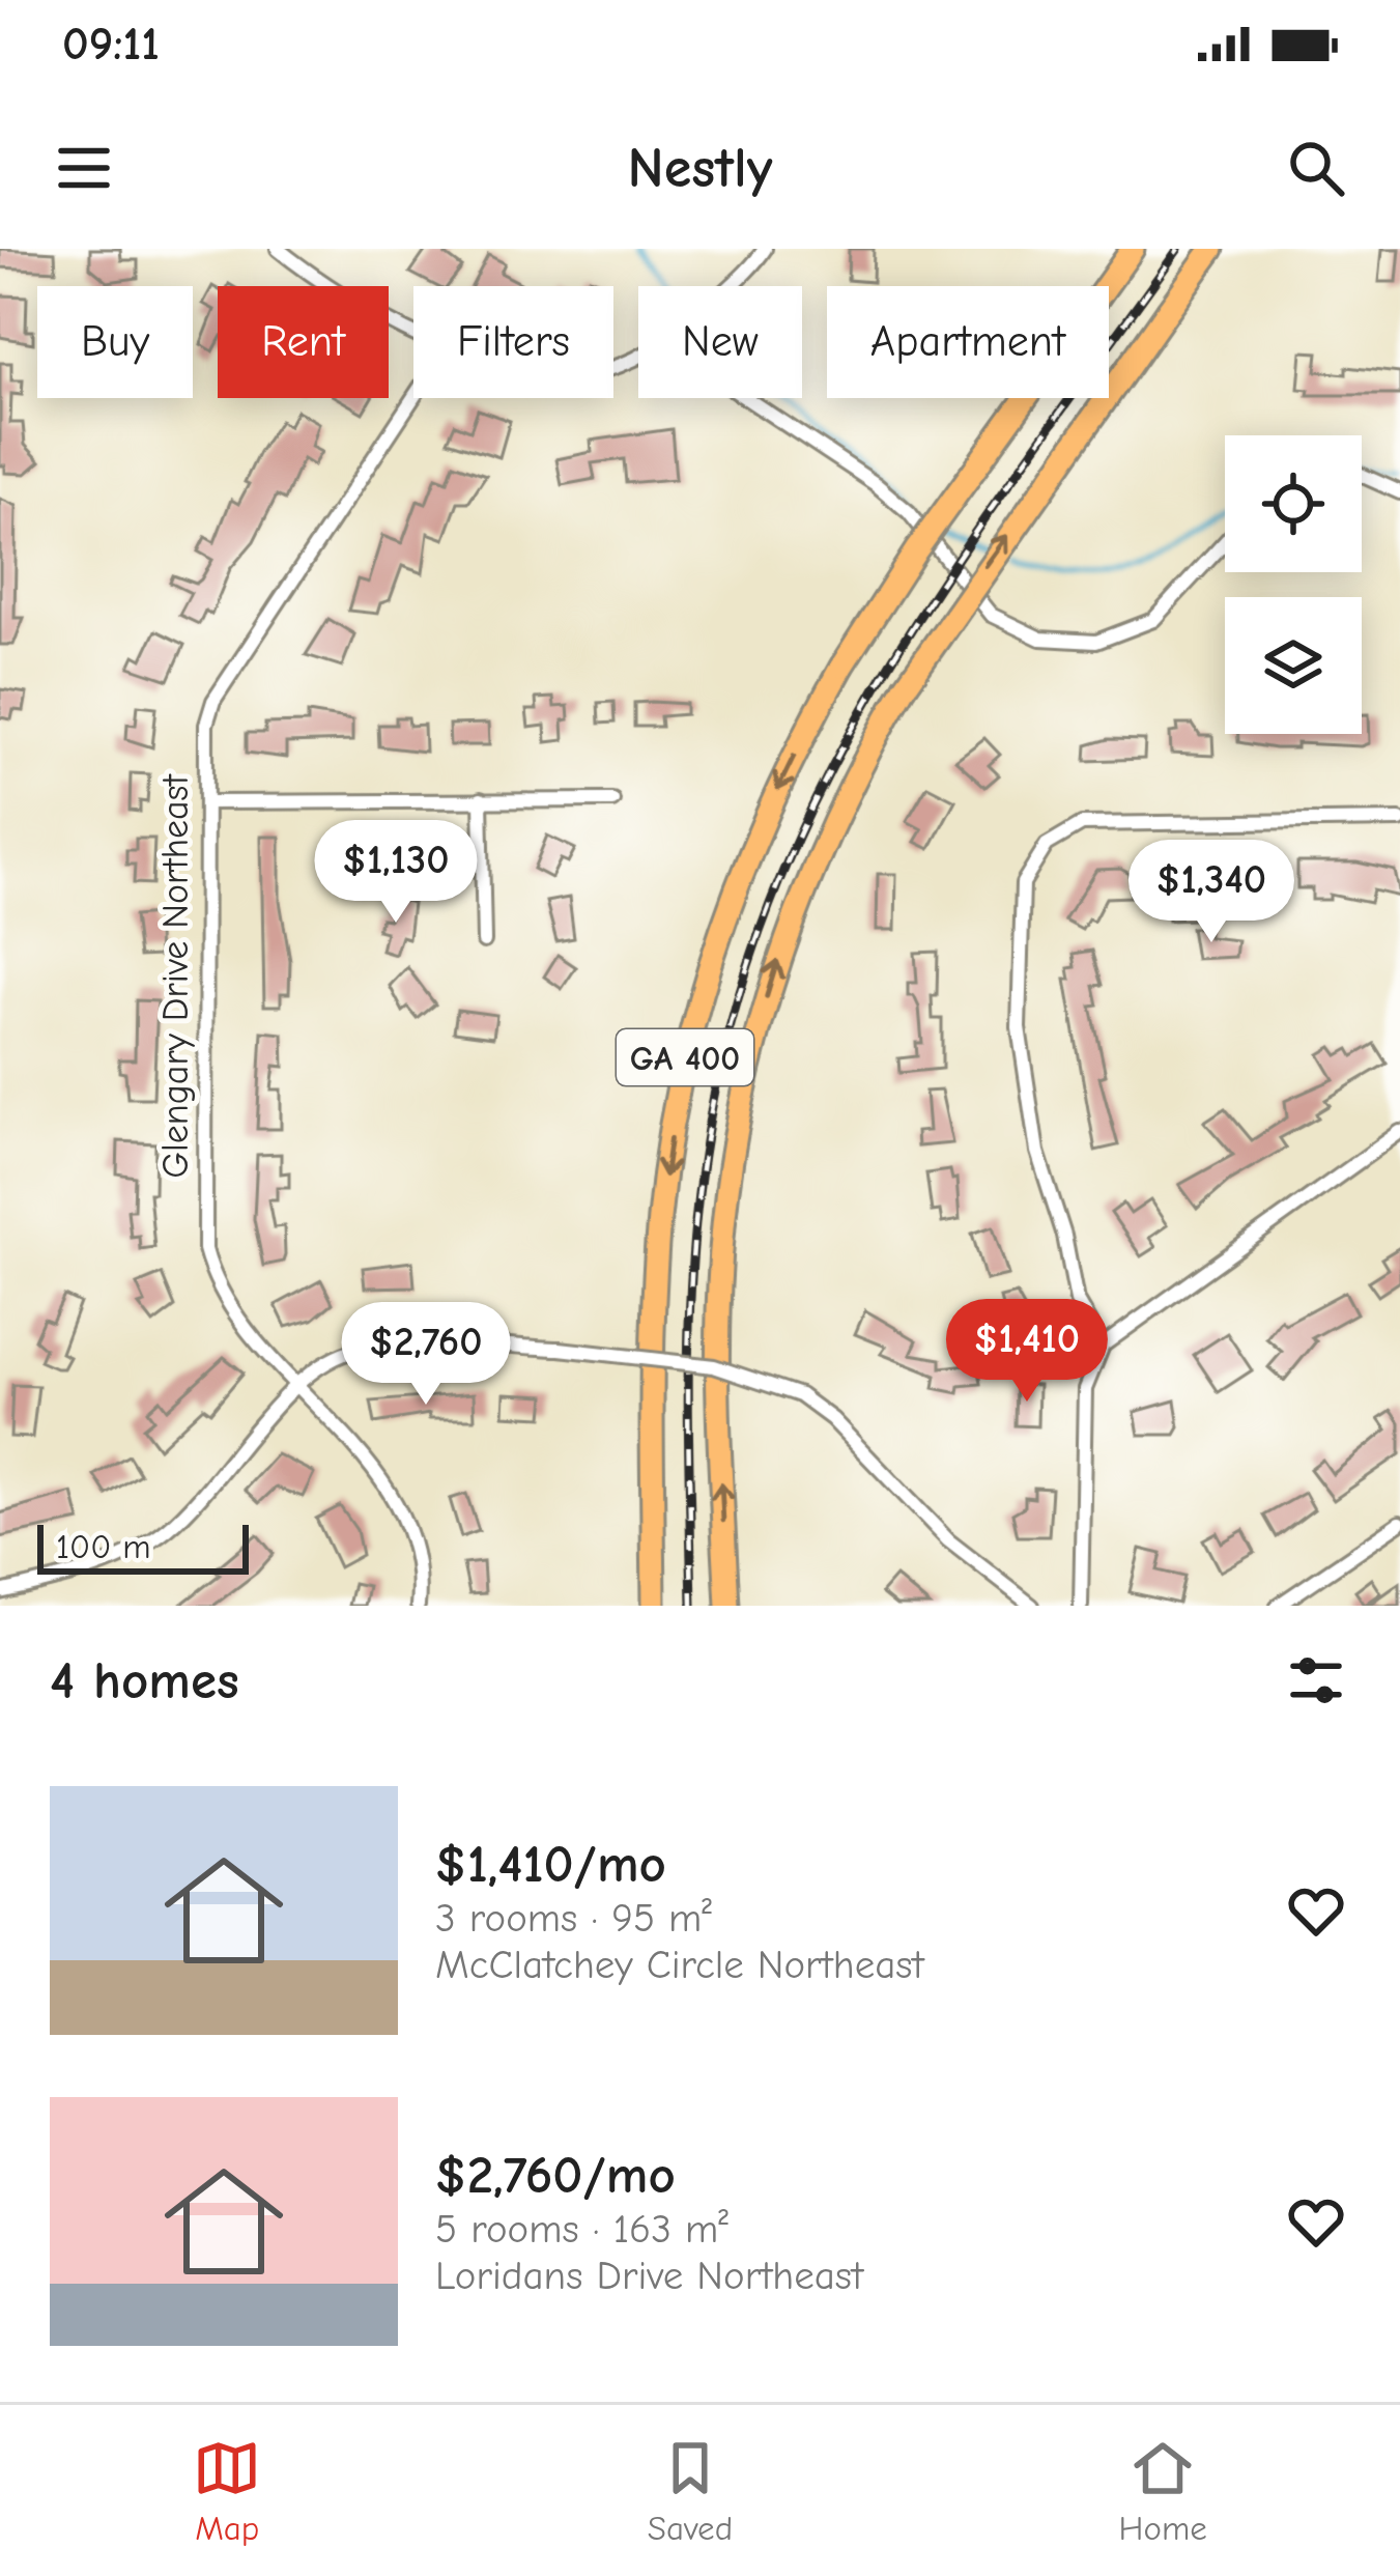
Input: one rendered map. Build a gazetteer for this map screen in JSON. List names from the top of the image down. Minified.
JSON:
{"streets":{"highway":["GA 400"],"street":["Glengary Drive Northeast"]},"scale_bar":"100 m","page":{"status":"09:11","header":"Nestly","chip":["Buy","Rent","Filters","New","Apartment"],"price":["$1,130","$1,340","$1,410","$2,760"],"scale":"100 m","heading":"4 homes","list":[{"name":"$1,410/mo","note":"3 rooms · 95 m² · McClatchey Circle Northeast"},{"name":"$2,760/mo","note":"5 rooms · 163 m² · Loridans Drive Northeast"}],"tabs":["Map","Saved","Home"]}}
